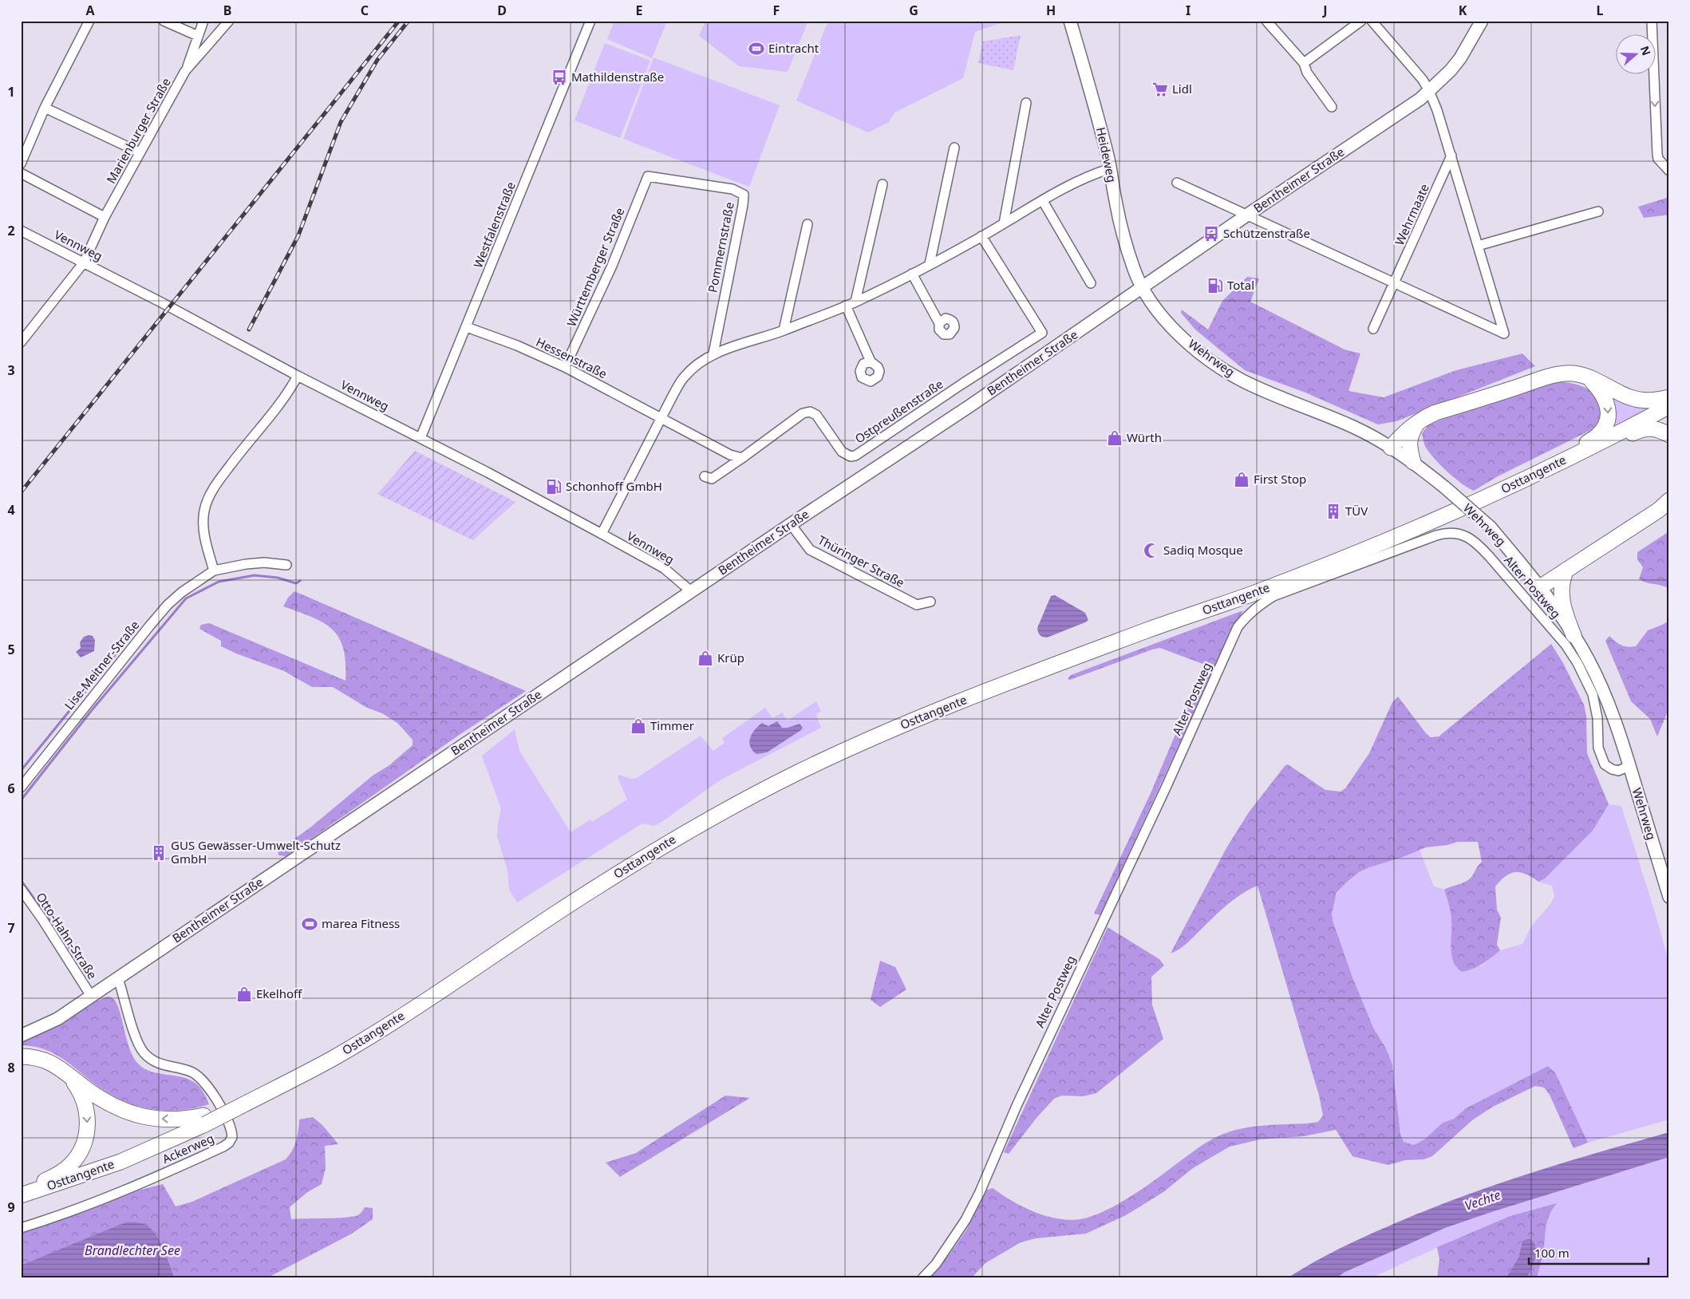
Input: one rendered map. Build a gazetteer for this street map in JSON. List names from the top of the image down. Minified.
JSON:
{"streets":{"main road":["Osttangente"],"street":["Marienburger Straße","Heideweg","Bentheimer Straße","Wehrmaate","Westfalenstraße","Vennweg","Pommernstraße","Württemberger Straße","Hessenstraße","Wehrweg","Ostpreußenstraße","Thüringer Straße","Alter Postweg","Lise-Meitner-Straße","Otto-Hahn-Straße","Ackerweg"]},"crossings":[["Marienburger Straße","Vennweg"],["Heideweg","Bentheimer Straße"],["Heideweg","Wehrweg"],["Bentheimer Straße","Vennweg"],["Bentheimer Straße","Wehrweg"],["Bentheimer Straße","Thüringer Straße"],["Bentheimer Straße","Otto-Hahn-Straße"],["Bentheimer Straße","Ackerweg"],["Westfalenstraße","Vennweg"],["Westfalenstraße","Hessenstraße"],["Pommernstraße","Württemberger Straße"],["Württemberger Straße","Hessenstraße"],["Wehrweg","Alter Postweg"]],"water":["Vechte","Brandlechter See"],"places":{"sports":["Eintracht","marea Fitness"],"bus stop":["Mathildenstraße","Schützenstraße"],"supermarket":["Lidl"],"fuel station":["Total","Schonhoff GmbH"],"shop":["Würth","First Stop","Krüp","Timmer","Ekelhoff"],"building":["TÜV","GUS Gewässer-Umwelt-Schutz GmbH"],"mosque":["Sadiq Mosque"]},"scale_bar":"100 m","north":"right","grid":{"columns":["A","B","C","D","E","F","G","H","I","J","K","L"],"rows":["1","2","3","4","5","6","7","8","9"]}}
